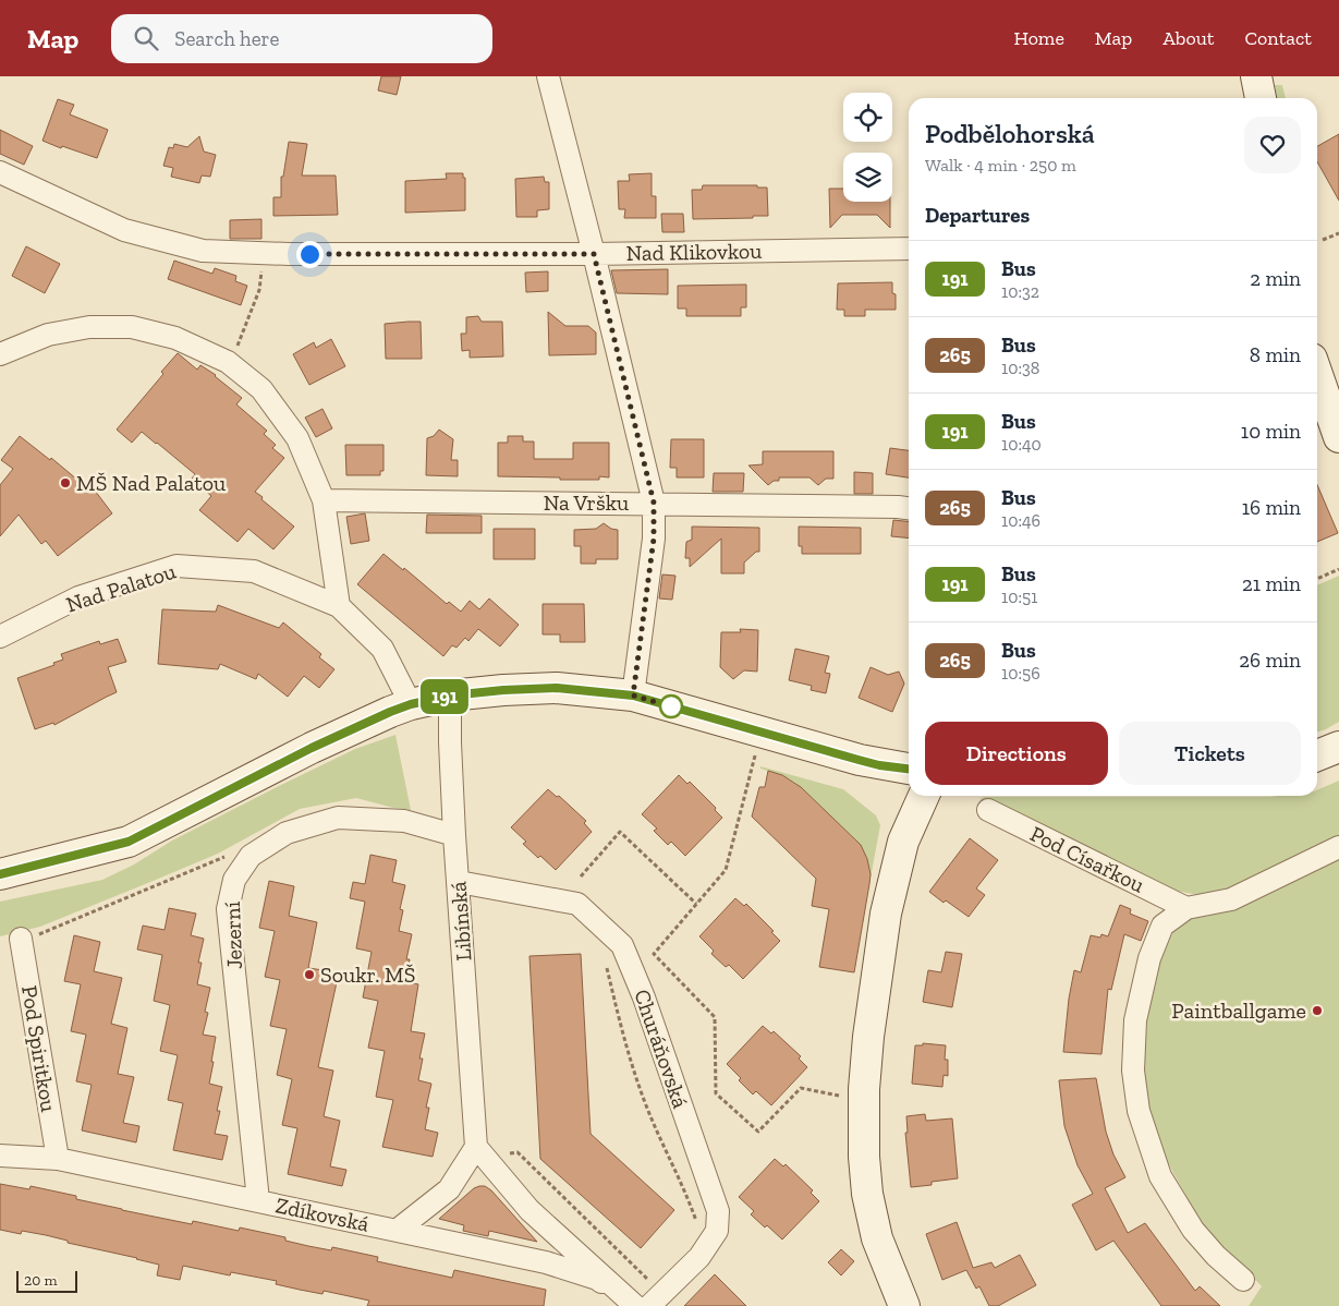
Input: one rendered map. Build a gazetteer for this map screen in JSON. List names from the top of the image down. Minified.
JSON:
{"streets":{"street":["Nad Klikovkou","Na Vršku","Nad Palatou","Pod Císařkou","Libínská","Jezerní","Pod Spiritkou","Churáňovská","Zdíkovská"]},"crossings":[["Libínská","Jezerní"],["Libínská","Churáňovská"],["Jezerní","Zdíkovská"],["Pod Spiritkou","Zdíkovská"]],"places":["MŠ Nad Palatou","Soukr. MŠ","Paintballgame"],"lines":["bus line 191"],"scale_bar":"20 m","page":{"header":"Map","search":"Search here","nav":["Home","Map","About","Contact"],"on_map":"191","heading":[["Podbělohorská","Walk · 4 min · 250 m"],"Departures"],"list":[{"mark":"191","name":"Bus","note":"10:32","value":"2 min"},{"mark":"265","name":"Bus","note":"10:38","value":"8 min"},{"mark":"191","name":"Bus","note":"10:40","value":"10 min"},{"mark":"265","name":"Bus","note":"10:46","value":"16 min"},{"mark":"191","name":"Bus","note":"10:51","value":"21 min"},{"mark":"265","name":"Bus","note":"10:56","value":"26 min"}],"buttons":["Directions","Tickets"],"scale":"20 m"}}
